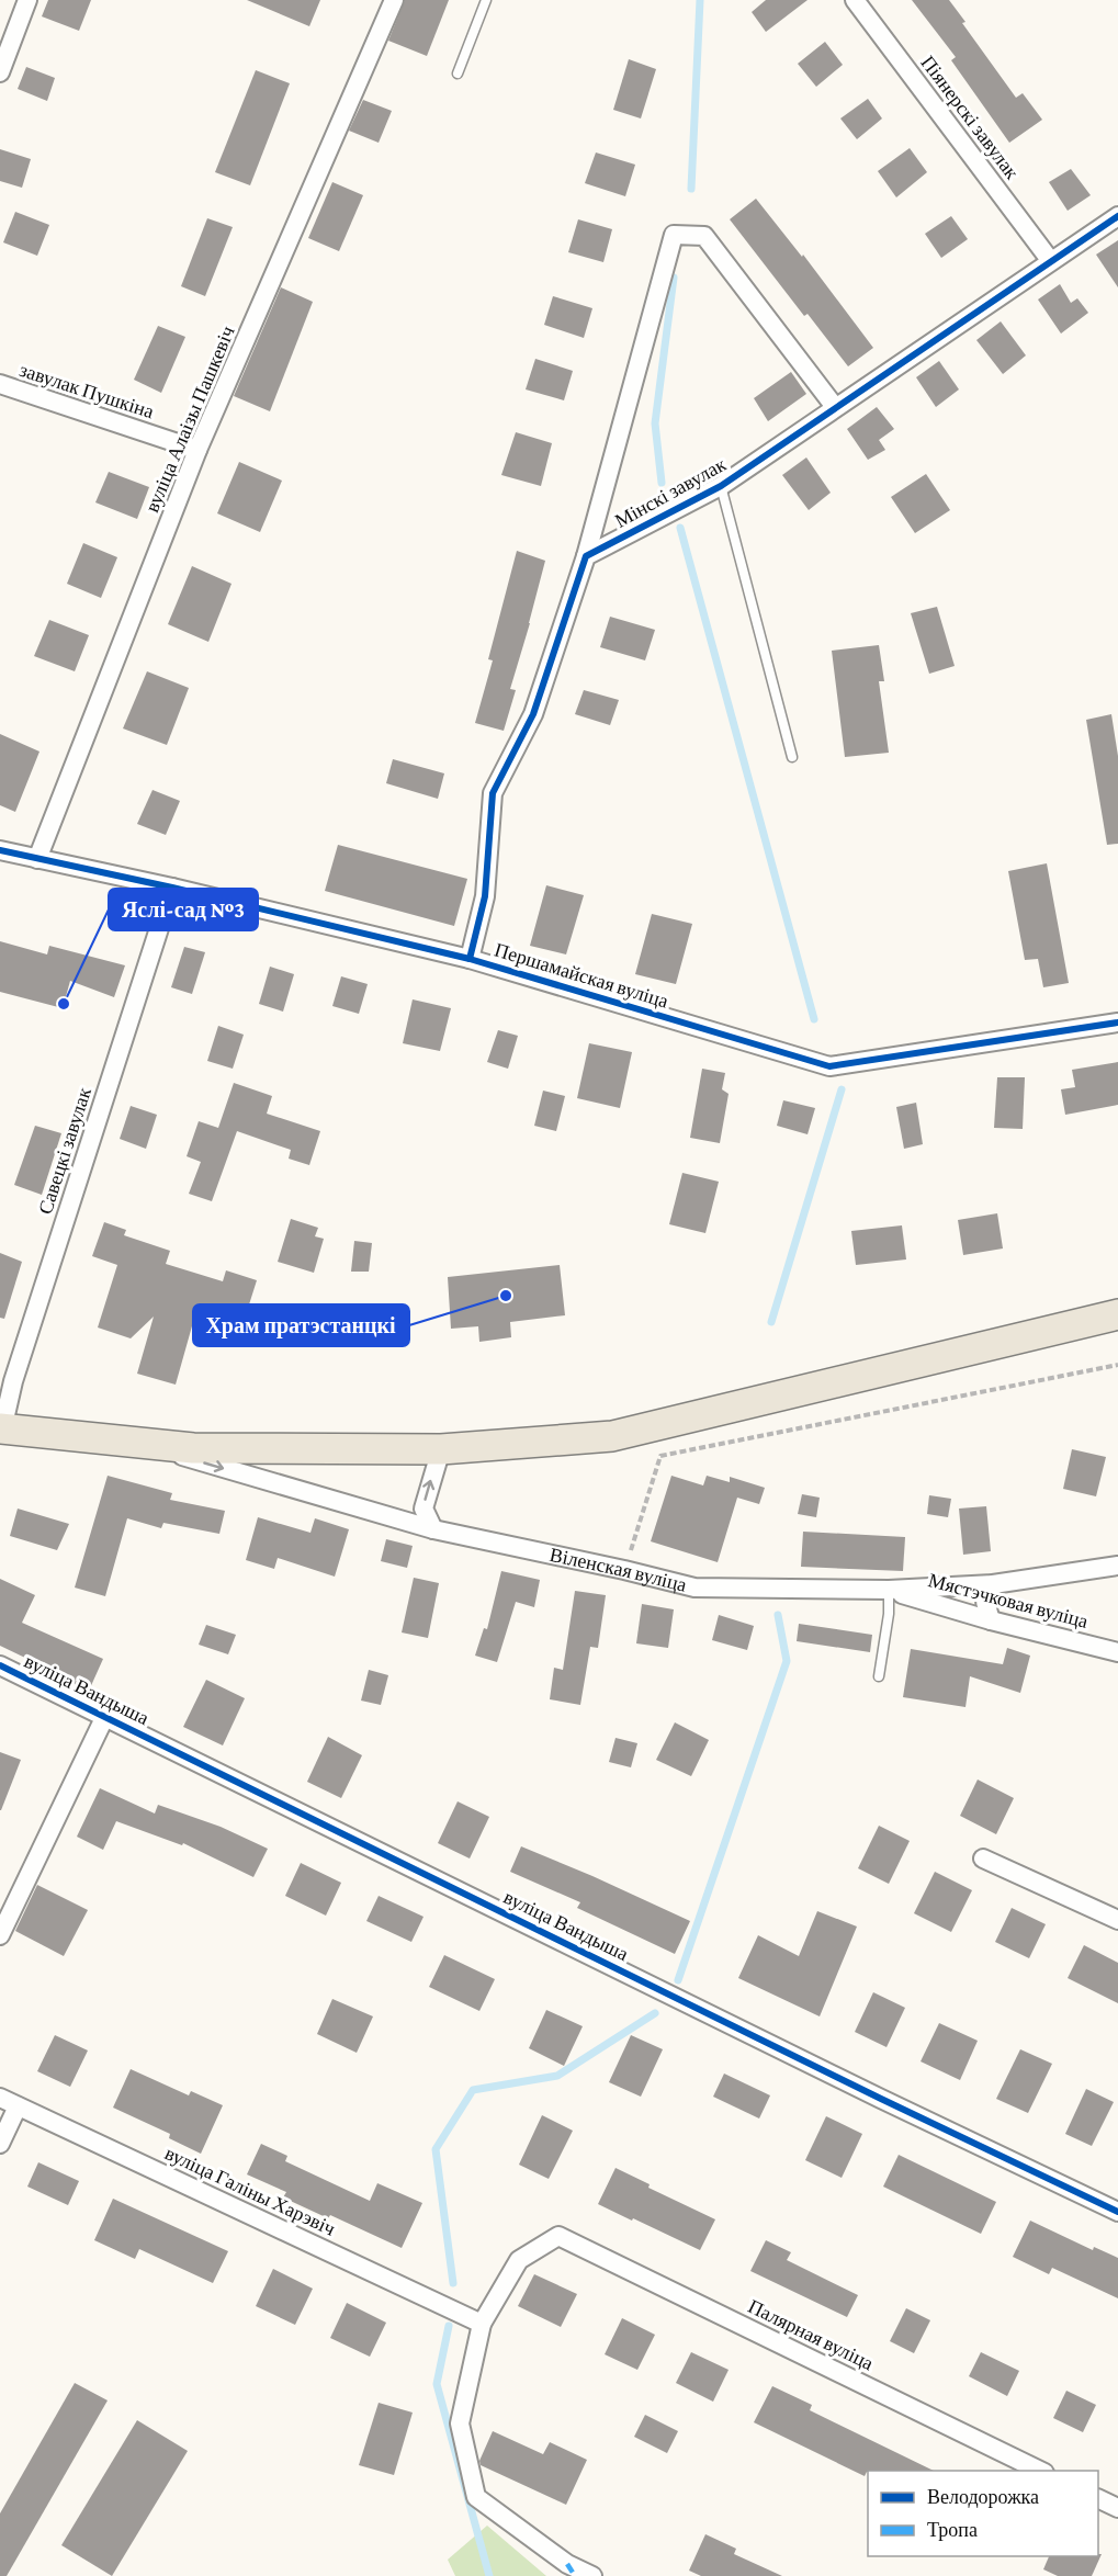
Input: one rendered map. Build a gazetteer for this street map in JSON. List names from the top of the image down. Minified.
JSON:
{"streets":{"main road":["Віленская вуліца"],"street":["Піянерскі завулак","завулак Пушкіна","вуліца Алаізы Пашкевіч","Мінскі завулак","Першамайская вуліца","Савецкі завулак","Мястэчковая вуліца","вуліца Вандыша","вуліца Галіны Харэвіч","Палярная вуліца"]},"crossings":[["Піянерскі завулак","Мінскі завулак"],["завулак Пушкіна","вуліца Алаізы Пашкевіч"],["вуліца Алаізы Пашкевіч","Першамайская вуліца"],["Мінскі завулак","Першамайская вуліца"],["Першамайская вуліца","Савецкі завулак"],["Савецкі завулак","Віленская вуліца"],["Віленская вуліца","Мястэчковая вуліца"],["вуліца Галіны Харэвіч","Палярная вуліца"]],"places":["Яслі-сад №3","Храм пратэстанцкі"],"legend":["Велодорожка","Тропа"]}
